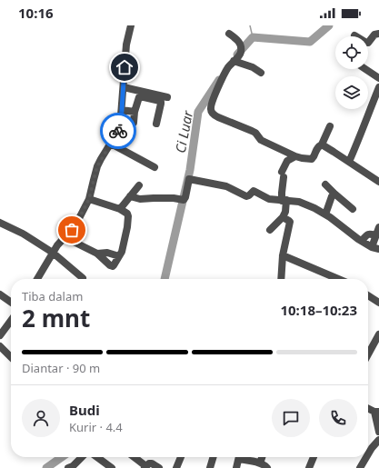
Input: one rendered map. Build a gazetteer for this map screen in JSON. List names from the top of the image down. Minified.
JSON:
{"water":["Ci Luar"],"page":{"status":"10:16","heading":["2 mnt","Tiba dalam","10:18–10:23"],"panel":["Budi","Kurir · 4.4"],"bar":"Diantar · 90 m"}}
